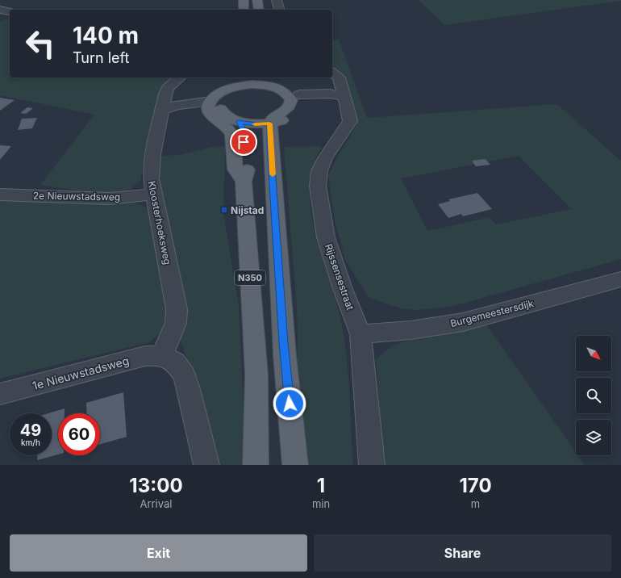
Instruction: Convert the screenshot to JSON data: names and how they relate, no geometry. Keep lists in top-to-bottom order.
{
  "streets": {
    "main road": ["N350"],
    "street": [
      "2e Nieuwstadsweg",
      "Kloosterhoeksweg",
      "Rijssensestraat",
      "Burgemeestersdijk",
      "1e Nieuwstadsweg"
    ]
  },
  "crossings": [
    ["2e Nieuwstadsweg", "Kloosterhoeksweg"],
    ["Kloosterhoeksweg", "1e Nieuwstadsweg"],
    ["Rijssensestraat", "Burgemeestersdijk"]
  ],
  "places": {
    "transit": ["Nijstad"]
  },
  "north": "bottom right",
  "page": {
    "turn": ["140 m", "Turn left"],
    "speed": "49 km/h",
    "limit": "60",
    "eta": [
      "13:00",
      "Arrival",
      "1",
      "min",
      "170",
      "m"
    ],
    "buttons": ["Exit", "Share"]
  }
}
